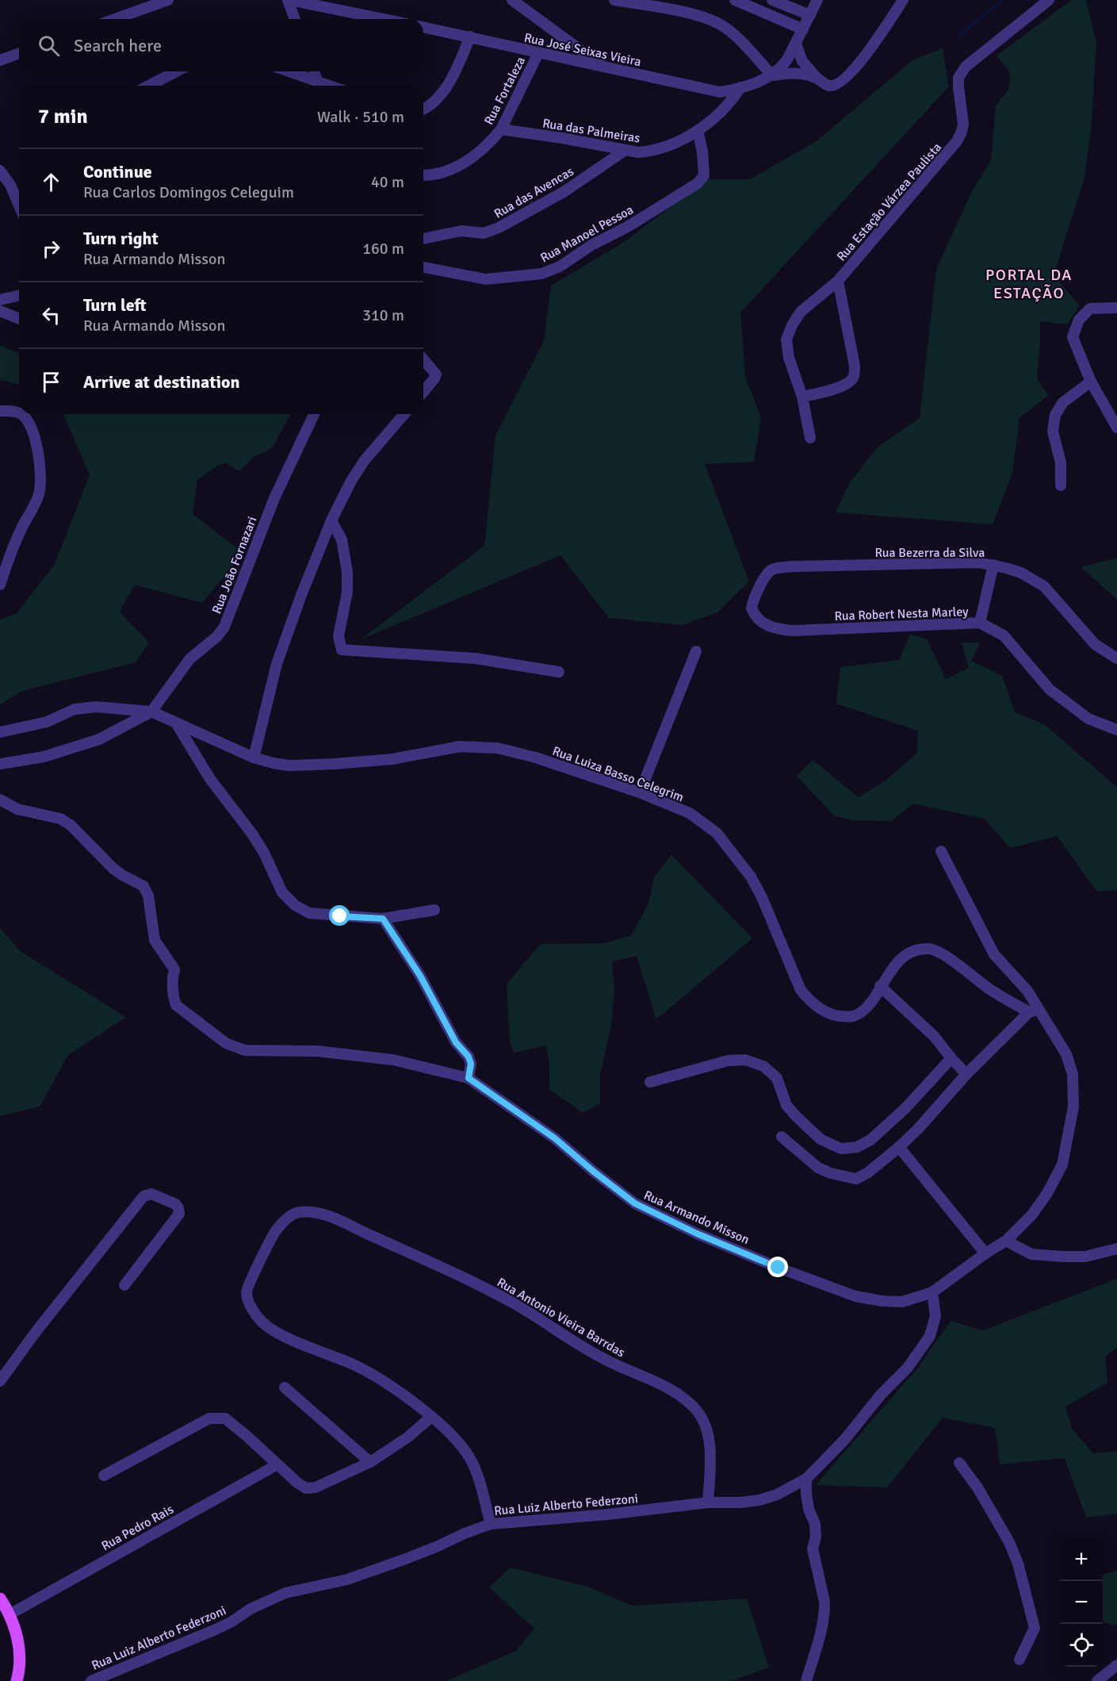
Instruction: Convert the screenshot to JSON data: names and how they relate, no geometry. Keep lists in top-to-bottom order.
{
  "streets": {
    "street": [
      "Rua José Seixas Vieira",
      "Rua Fortaleza",
      "Rua das Palmeiras",
      "Rua das Avencas",
      "Rua Estação Várzea Paulista",
      "Rua Manoel Pessoa",
      "Rua Bezerra da Silva",
      "Rua João Fornazari",
      "Rua Robert Nesta Marley",
      "Rua Luiza Basso Celegrim",
      "Rua Armando Misson",
      "Rua Antonio Vieira Barrdas",
      "Rua Luiz Alberto Federzoni",
      "Rua Pedro Rais"
    ]
  },
  "crossings": [
    ["Rua José Seixas Vieira", "Rua Fortaleza"],
    ["Rua José Seixas Vieira", "Rua das Palmeiras"],
    ["Rua Fortaleza", "Rua das Palmeiras"],
    ["Rua das Palmeiras", "Rua das Avencas"],
    ["Rua das Palmeiras", "Rua Manoel Pessoa"],
    ["Rua Bezerra da Silva", "Rua Robert Nesta Marley"],
    ["Rua João Fornazari", "Rua Luiza Basso Celegrim"],
    ["Rua Luiza Basso Celegrim", "Rua Armando Misson"],
    ["Rua Armando Misson", "Rua Luiz Alberto Federzoni"],
    ["Rua Antonio Vieira Barrdas", "Rua Luiz Alberto Federzoni"]
  ],
  "districts": ["PORTAL DA ESTAÇÃO"],
  "page": {
    "search": "Search here",
    "heading": ["7 min", "Walk · 510 m"],
    "list": [
      ["Continue", "Rua Carlos Domingos Celeguim", "40 m"],
      ["Turn right", "Rua Armando Misson", "160 m"],
      ["Turn left", "Rua Armando Misson", "310 m"],
      "Arrive at destination"
    ],
    "map_buttons": ["+", "−"]
  }
}
